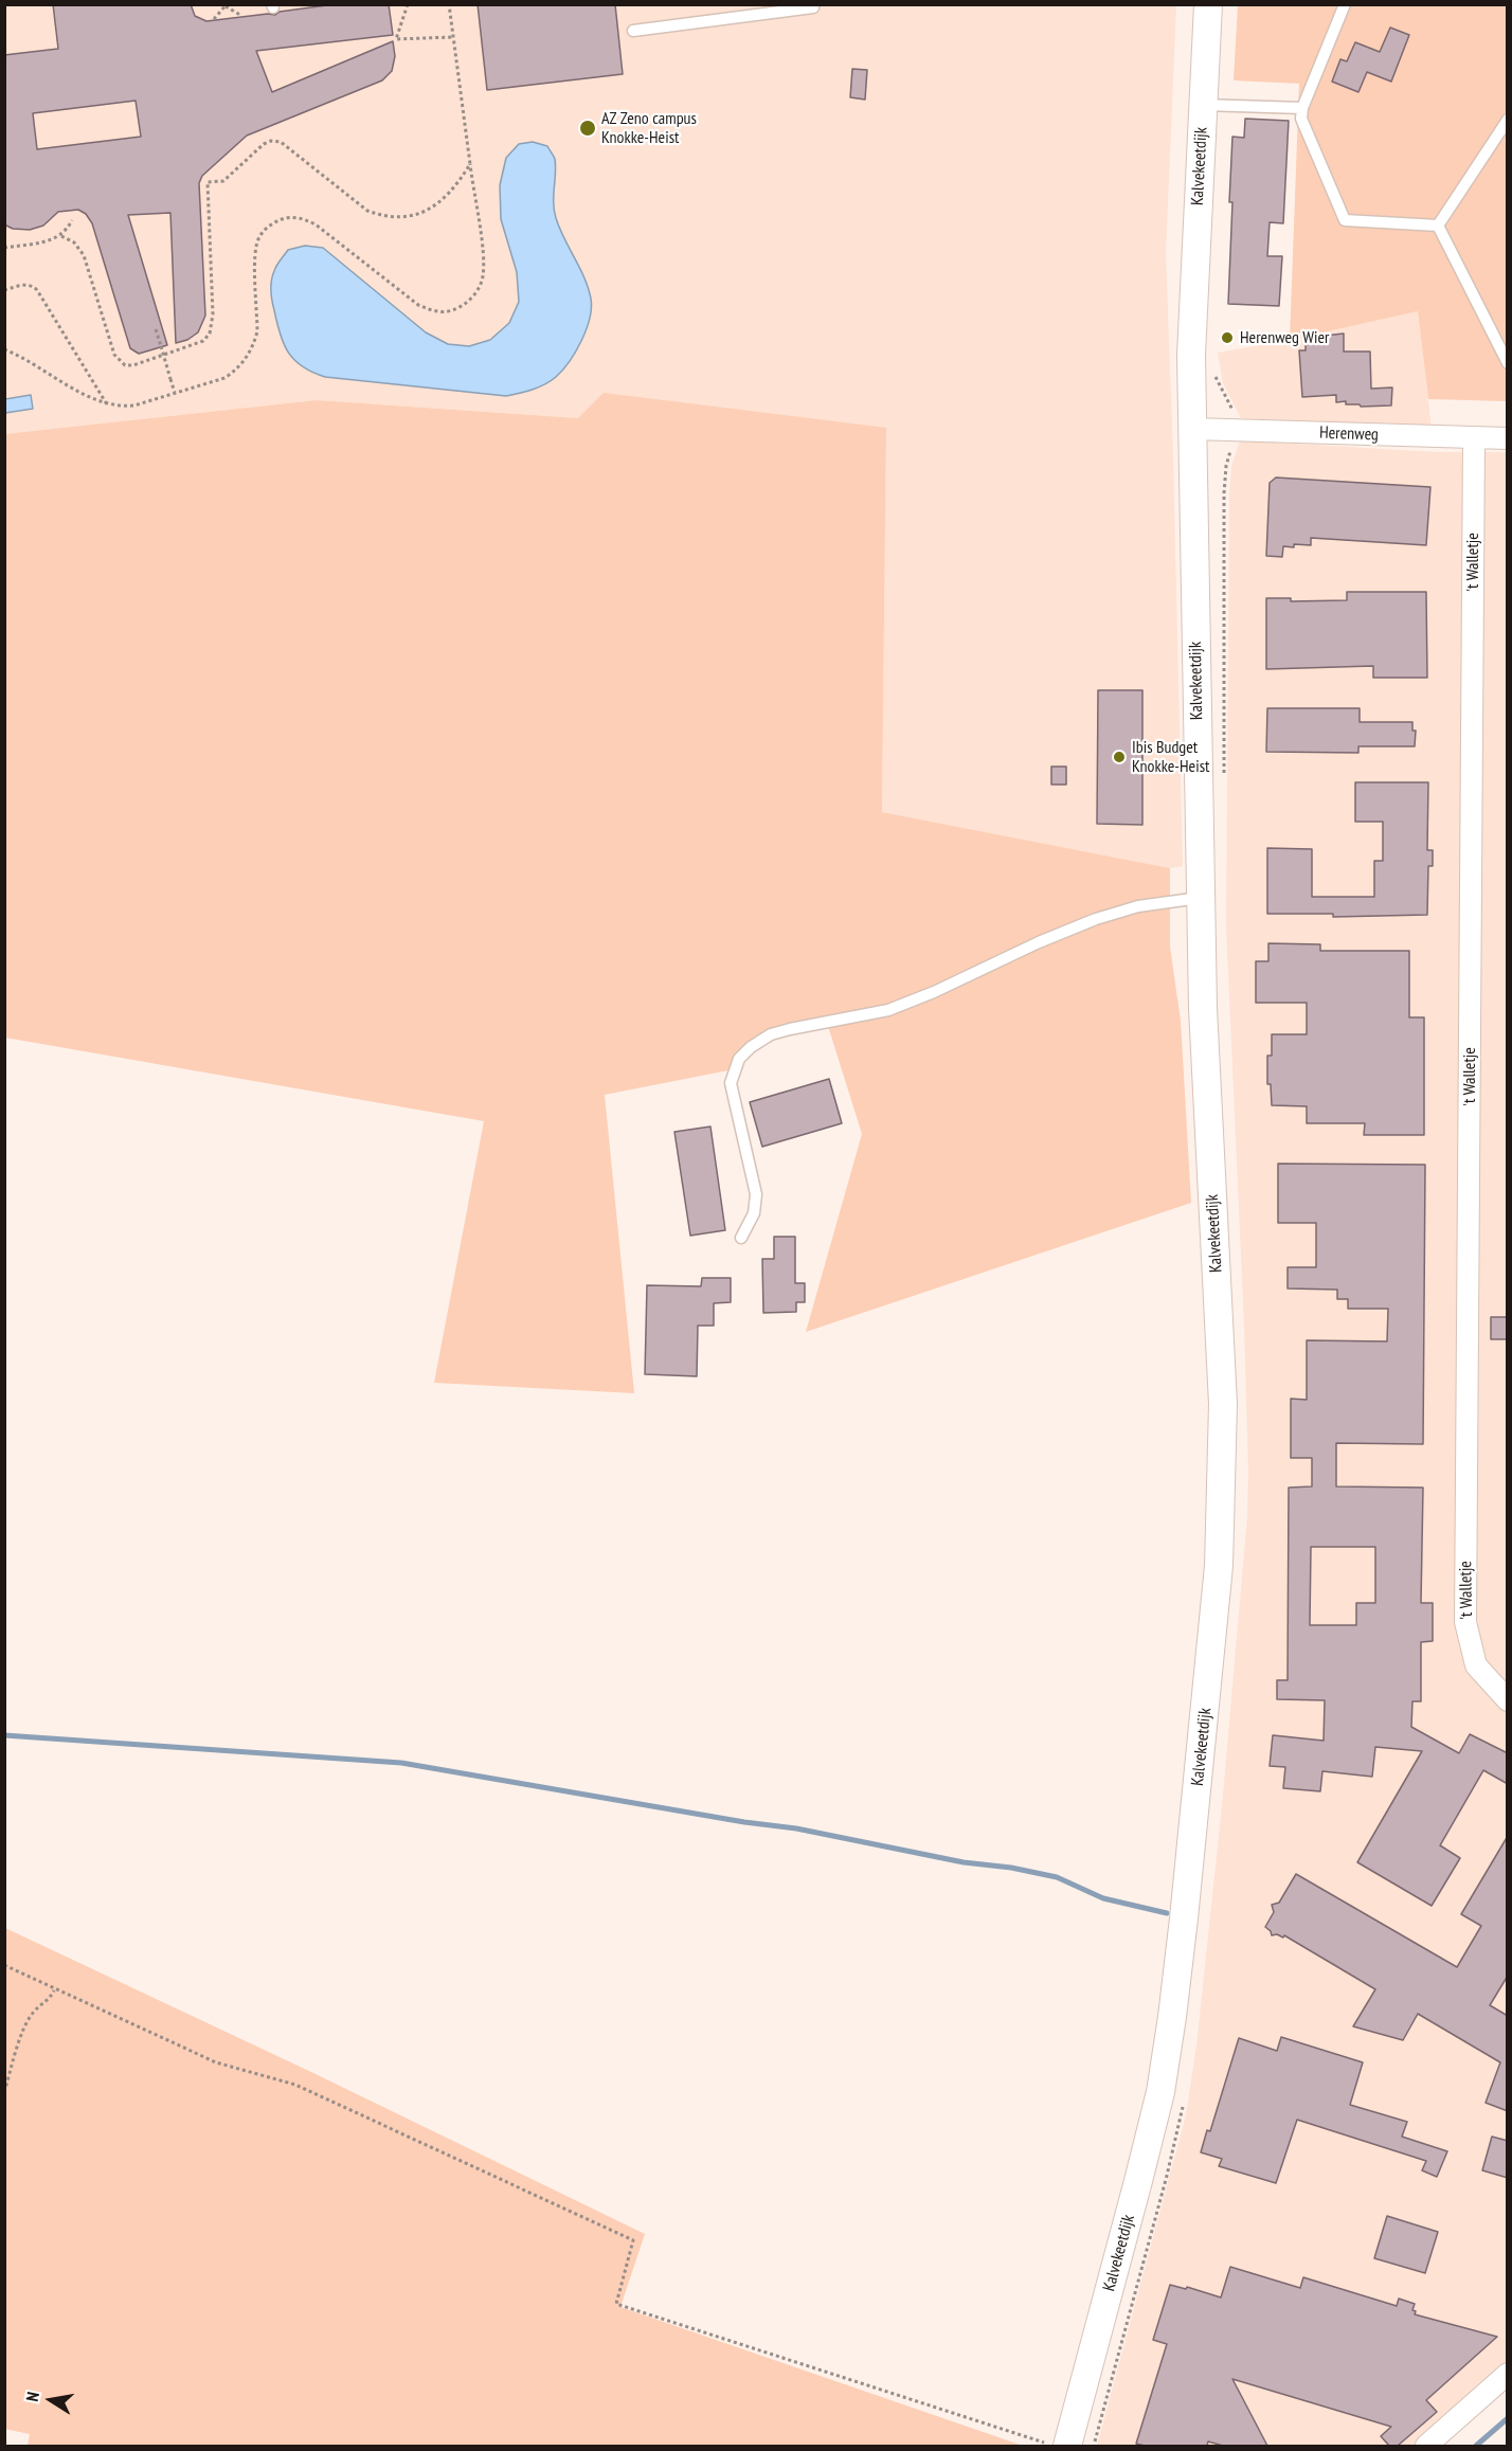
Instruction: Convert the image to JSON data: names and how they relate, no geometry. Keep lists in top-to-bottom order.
{
  "streets": {
    "street": ["Kalvekeetdijk", "Herenweg", "'t Walletje"]
  },
  "crossings": [
    ["Kalvekeetdijk", "Herenweg"],
    ["Herenweg", "'t Walletje"]
  ],
  "places": ["AZ Zeno campus Knokke-Heist", "Herenweg Wier", "Ibis Budget Knokke-Heist"],
  "north": "left"
}
